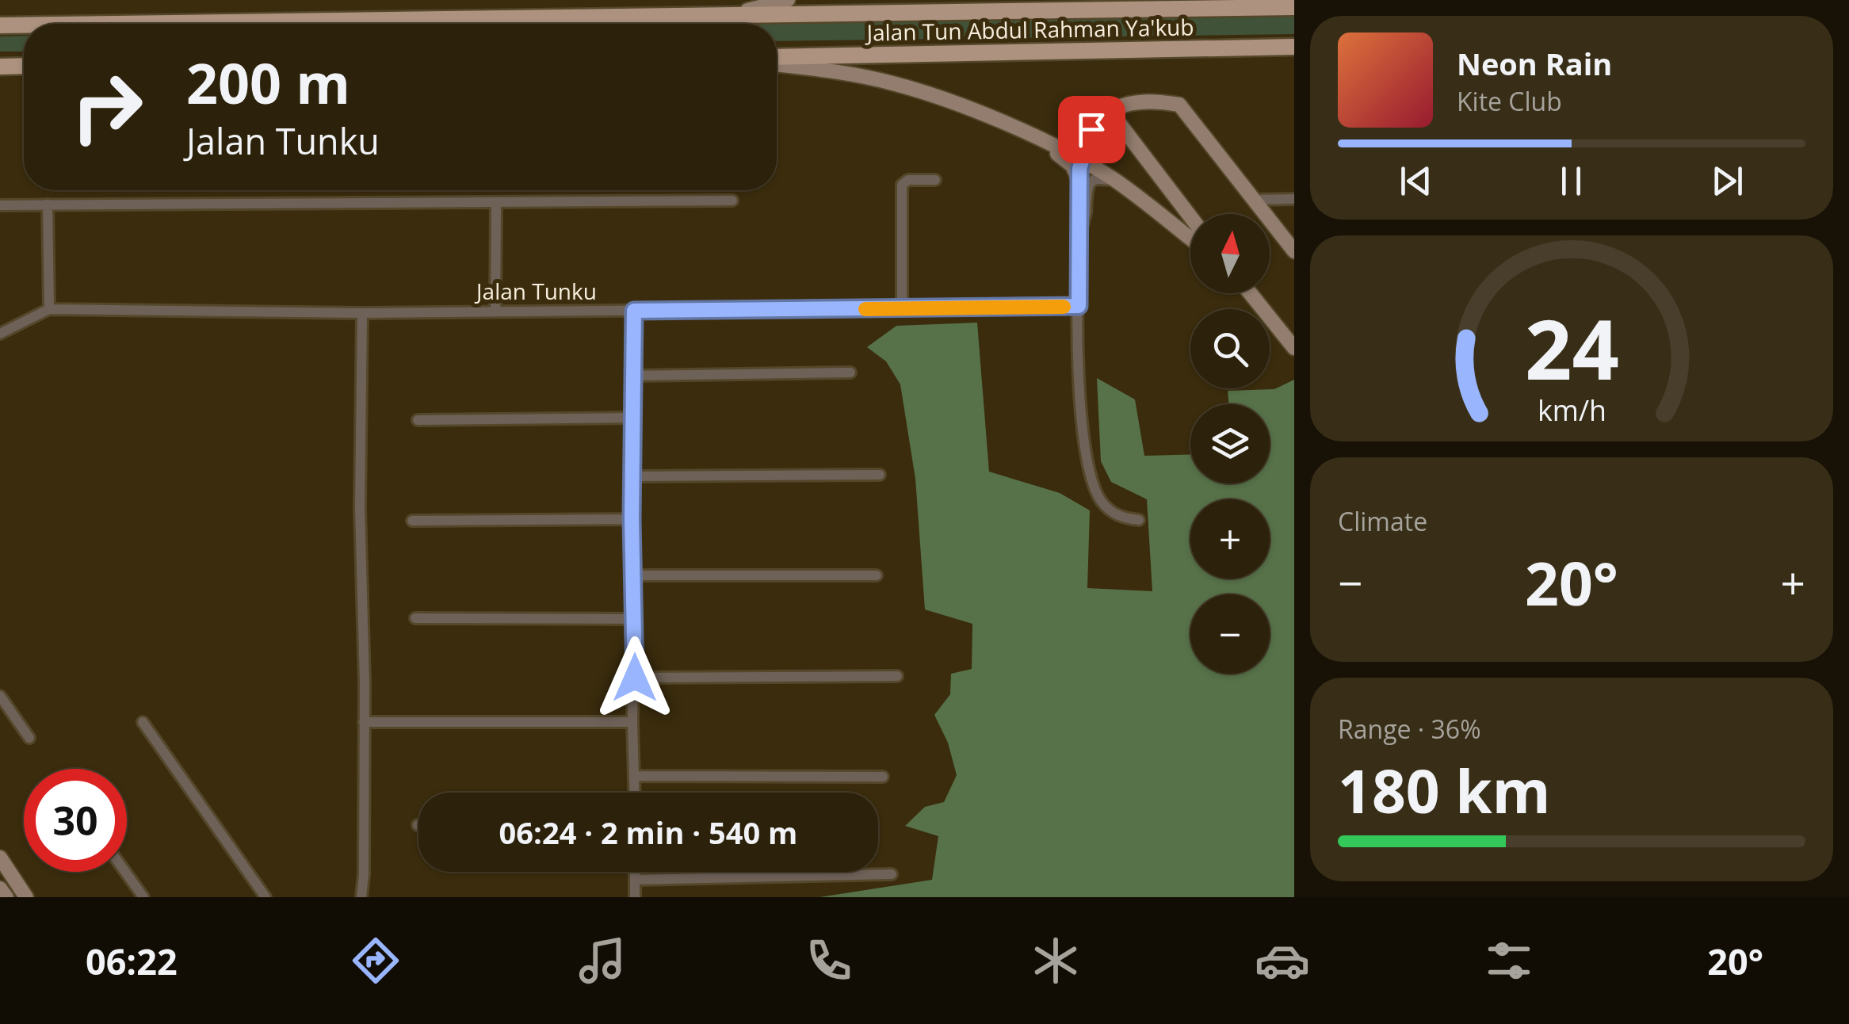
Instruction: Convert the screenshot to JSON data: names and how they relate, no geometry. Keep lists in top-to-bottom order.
{
  "streets": {
    "main road": ["Jalan Tun Abdul Rahman Ya'kub"],
    "street": ["Jalan Tunku"]
  },
  "north": "top",
  "page": {
    "turn": ["200 m", "Jalan Tunku"],
    "song": ["Neon Rain", "Kite Club"],
    "map_buttons": ["+", "−"],
    "tile": [
      "Climate",
      ["Range · 36%", "180 km"]
    ],
    "heat": ["−", "20°", "+"],
    "limit": "30",
    "trip": "06:24 · 2 min · 540 m",
    "tabs": ["06:22", "20°"],
    "gauge": ["24", "km/h"]
  }
}
